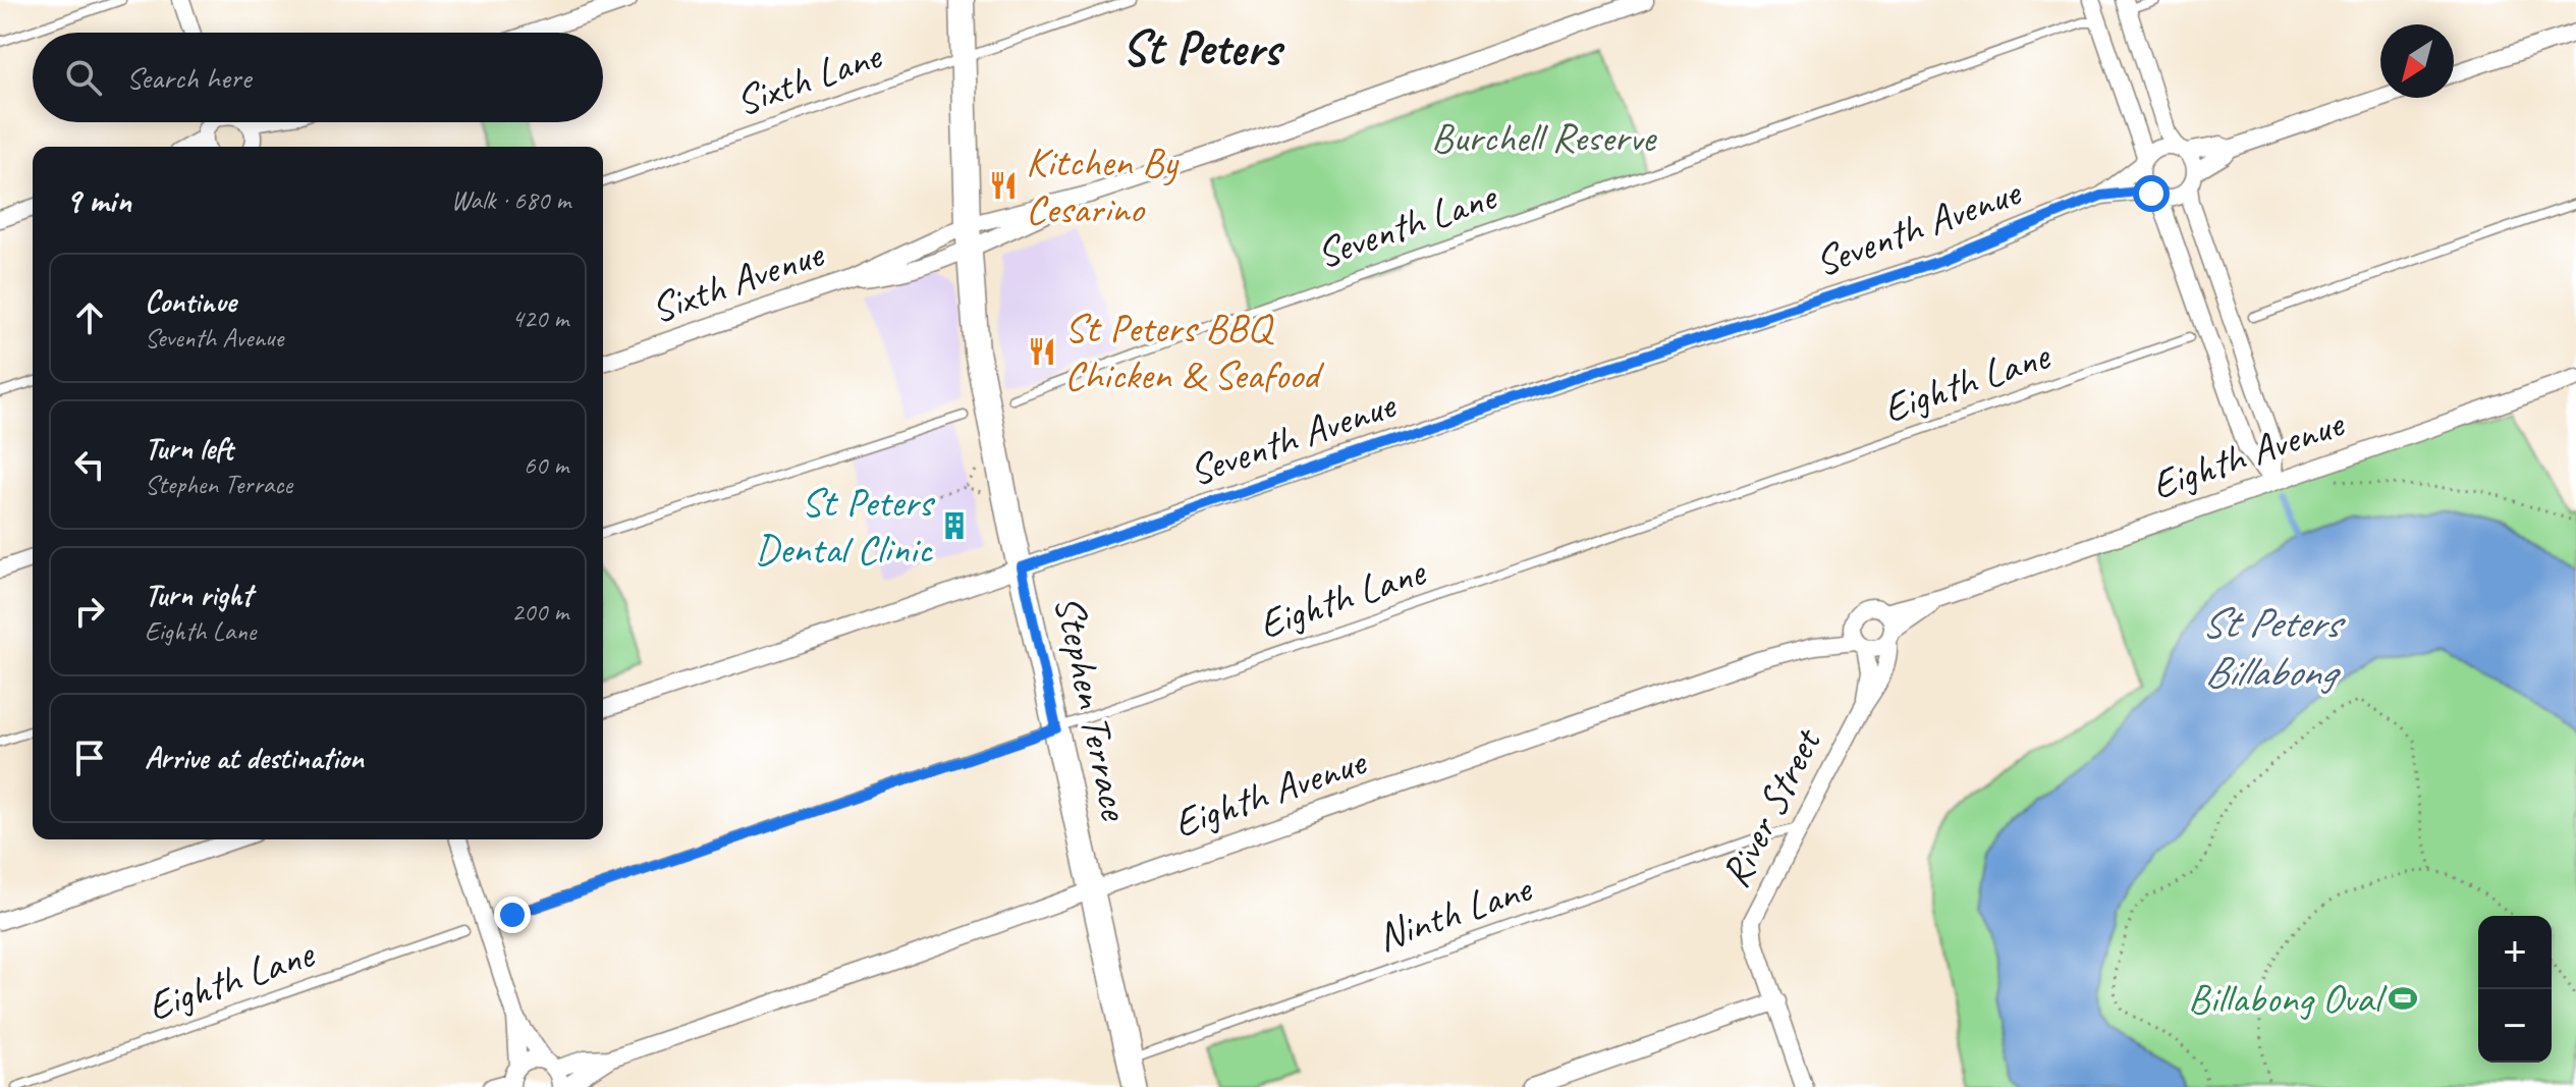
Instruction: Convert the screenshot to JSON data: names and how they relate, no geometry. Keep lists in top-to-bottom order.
{
  "streets": {
    "main road": ["Stephen Terrace"],
    "street": [
      "Seventh Avenue",
      "Sixth Avenue",
      "Eighth Avenue",
      "River Street"
    ],
    "lane": [
      "Sixth Lane",
      "Seventh Lane",
      "Eighth Lane",
      "Ninth Lane"
    ]
  },
  "crossings": [
    ["Sixth Lane", "Stephen Terrace"],
    ["Seventh Avenue", "Stephen Terrace"],
    ["Sixth Avenue", "Stephen Terrace"],
    ["Eighth Lane", "Stephen Terrace"],
    ["Eighth Avenue", "Stephen Terrace"],
    ["Eighth Avenue", "River Street"],
    ["Stephen Terrace", "Ninth Lane"],
    ["River Street", "Ninth Lane"]
  ],
  "districts": ["St Peters"],
  "water": ["St Peters Billabong"],
  "parks": ["Burchell Reserve"],
  "places": {
    "restaurant": ["Kitchen By Cesarino", "St Peters BBQ Chicken & Seafood"],
    "building": ["St Peters Dental Clinic"],
    "sports": ["Billabong Oval"]
  },
  "north": "bottom left",
  "page": {
    "search": "Search here",
    "heading": ["9 min", "Walk · 680 m"],
    "list": [
      ["Continue", "Seventh Avenue", "420 m"],
      ["Turn left", "Stephen Terrace", "60 m"],
      ["Turn right", "Eighth Lane", "200 m"],
      "Arrive at destination"
    ],
    "map_buttons": ["+", "−"]
  }
}
